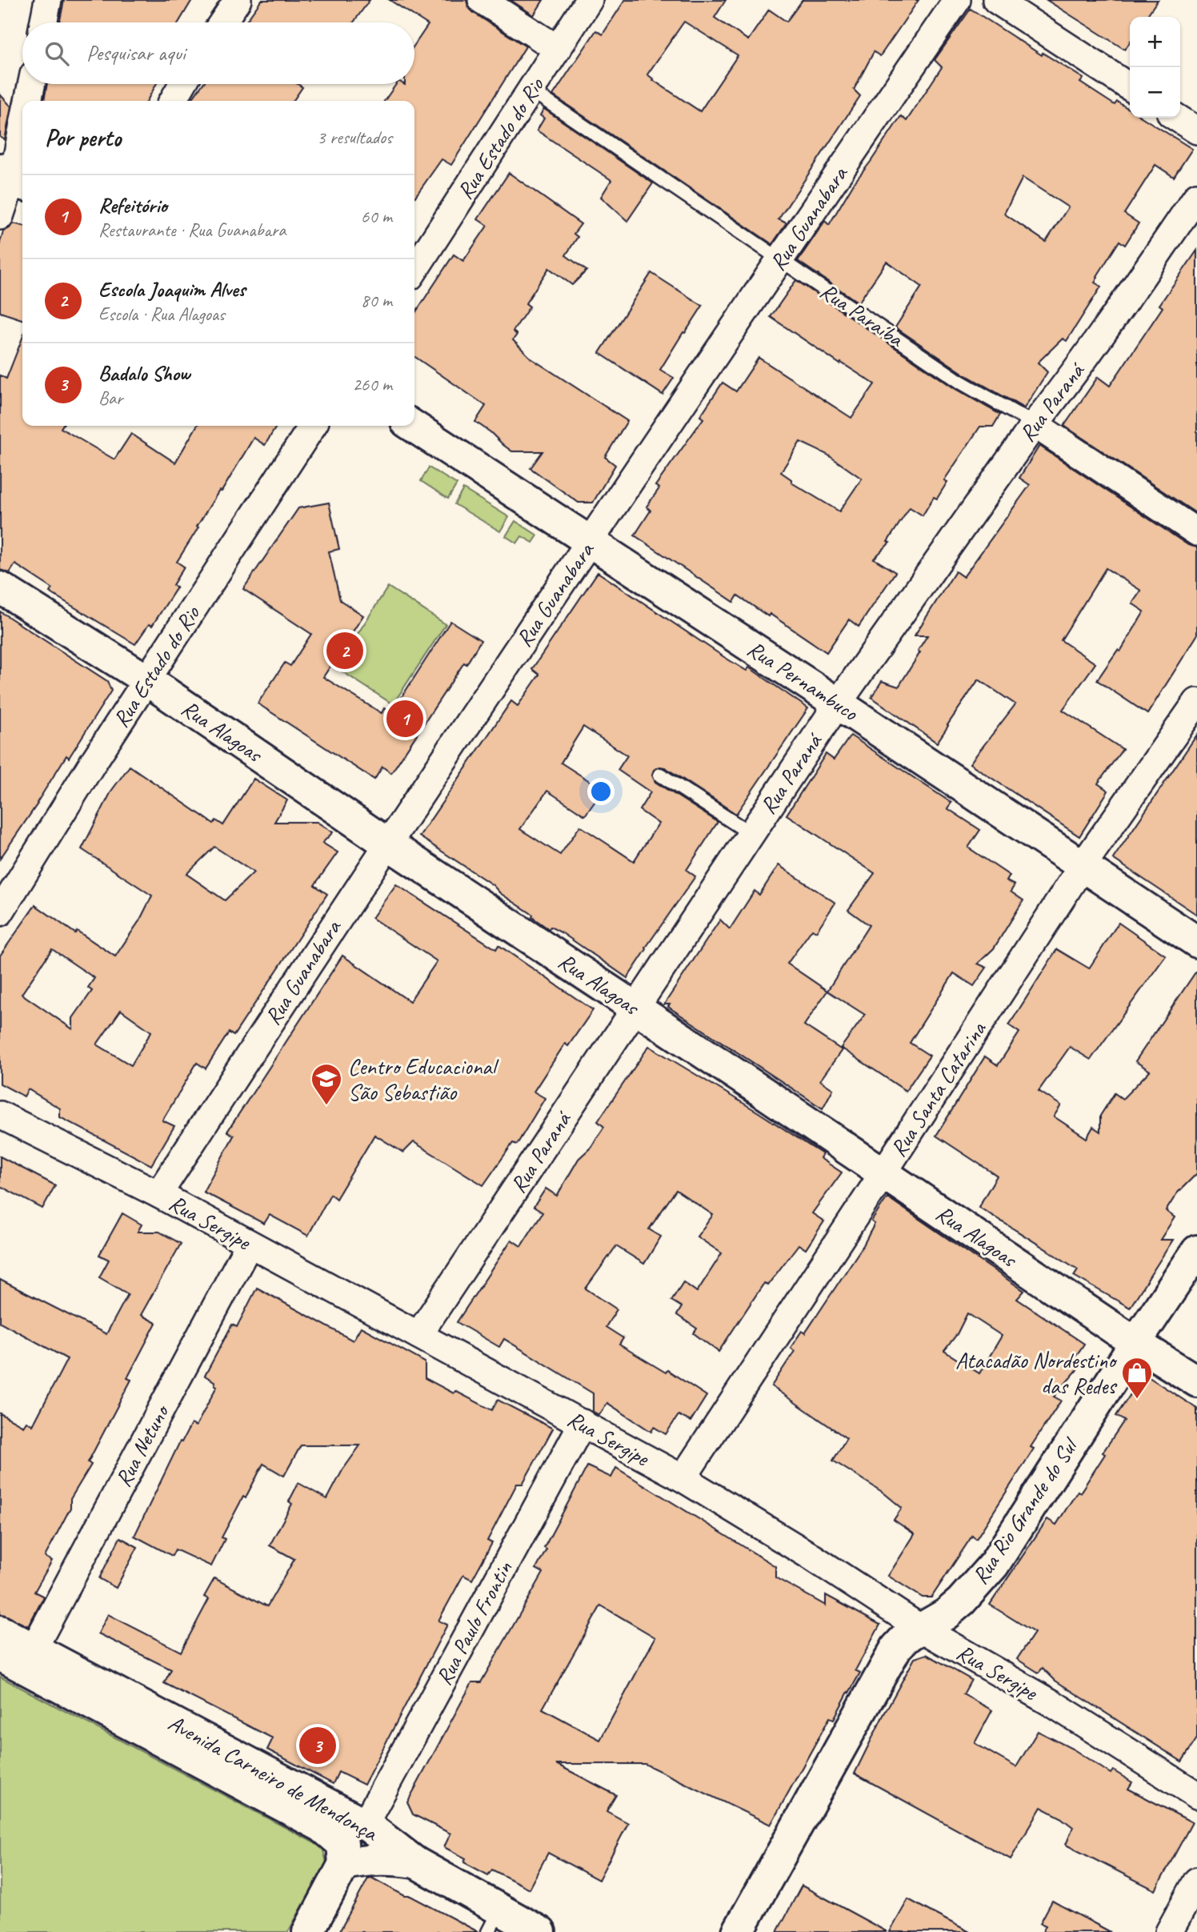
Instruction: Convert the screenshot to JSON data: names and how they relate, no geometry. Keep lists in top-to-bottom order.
{
  "streets": {
    "street": [
      "Rua Estado do Rio",
      "Rua Guanabara",
      "Rua Paraíba",
      "Rua Paraná",
      "Rua Pernambuco",
      "Rua Alagoas",
      "Rua Santa Catarina",
      "Rua Sergipe",
      "Rua Netuno",
      "Rua Rio Grande do Sul",
      "Rua Paulo Frontin",
      "Avenida Carneiro de Mendonça"
    ]
  },
  "crossings": [
    ["Rua Estado do Rio", "Rua Paraíba"],
    ["Rua Estado do Rio", "Rua Alagoas"],
    ["Rua Guanabara", "Rua Paraíba"],
    ["Rua Guanabara", "Rua Pernambuco"],
    ["Rua Guanabara", "Rua Alagoas"],
    ["Rua Guanabara", "Rua Sergipe"],
    ["Rua Paraíba", "Rua Paraná"],
    ["Rua Paraná", "Rua Pernambuco"],
    ["Rua Paraná", "Rua Alagoas"],
    ["Rua Paraná", "Rua Sergipe"],
    ["Rua Pernambuco", "Rua Santa Catarina"],
    ["Rua Alagoas", "Rua Santa Catarina"],
    ["Rua Alagoas", "Rua Rio Grande do Sul"],
    ["Rua Santa Catarina", "Rua Sergipe"],
    ["Rua Sergipe", "Rua Netuno"],
    ["Rua Sergipe", "Rua Rio Grande do Sul"],
    ["Rua Sergipe", "Rua Paulo Frontin"],
    ["Rua Netuno", "Avenida Carneiro de Mendonça"],
    ["Rua Paulo Frontin", "Avenida Carneiro de Mendonça"]
  ],
  "places": {
    "school or university": ["Centro Educacional São Sebastião"],
    "shop": ["Atacadão Nordestino das Redes"]
  },
  "page": {
    "map_buttons": ["+", "−"],
    "search": "Pesquisar aqui",
    "heading": ["Por perto", "3 resultados"],
    "list": [
      {
        "mark": "1",
        "name": "Refeitório",
        "note": "Restaurante · Rua Guanabara",
        "value": "60 m"
      },
      {
        "mark": "2",
        "name": "Escola Joaquim Alves",
        "note": "Escola · Rua Alagoas",
        "value": "80 m"
      },
      {
        "mark": "3",
        "name": "Badalo Show",
        "note": "Bar",
        "value": "260 m"
      }
    ],
    "pins": ["2", "1", "3"]
  }
}
